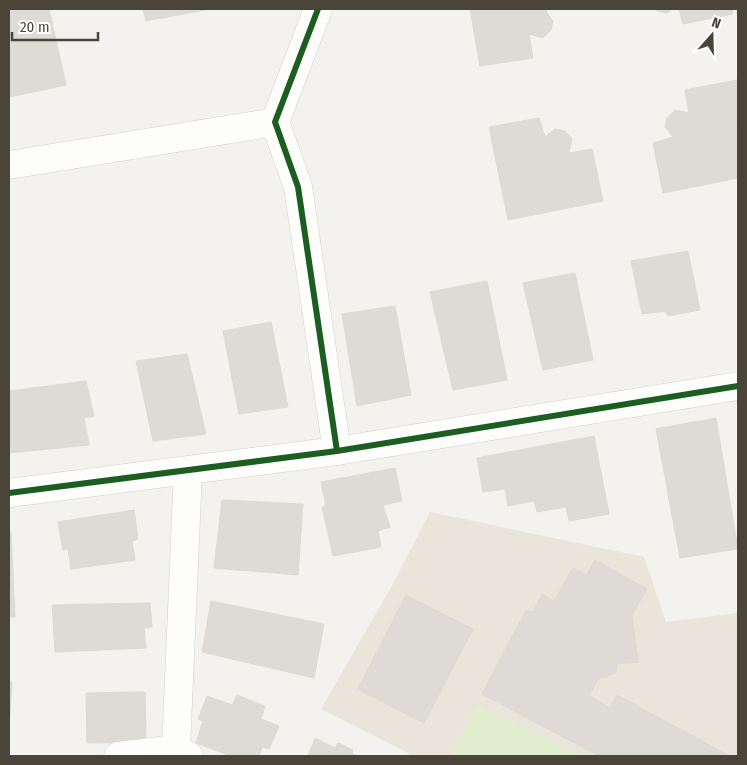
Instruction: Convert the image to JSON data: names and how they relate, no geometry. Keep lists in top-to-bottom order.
{
  "scale_bar": "20 m",
  "north": "top"
}
